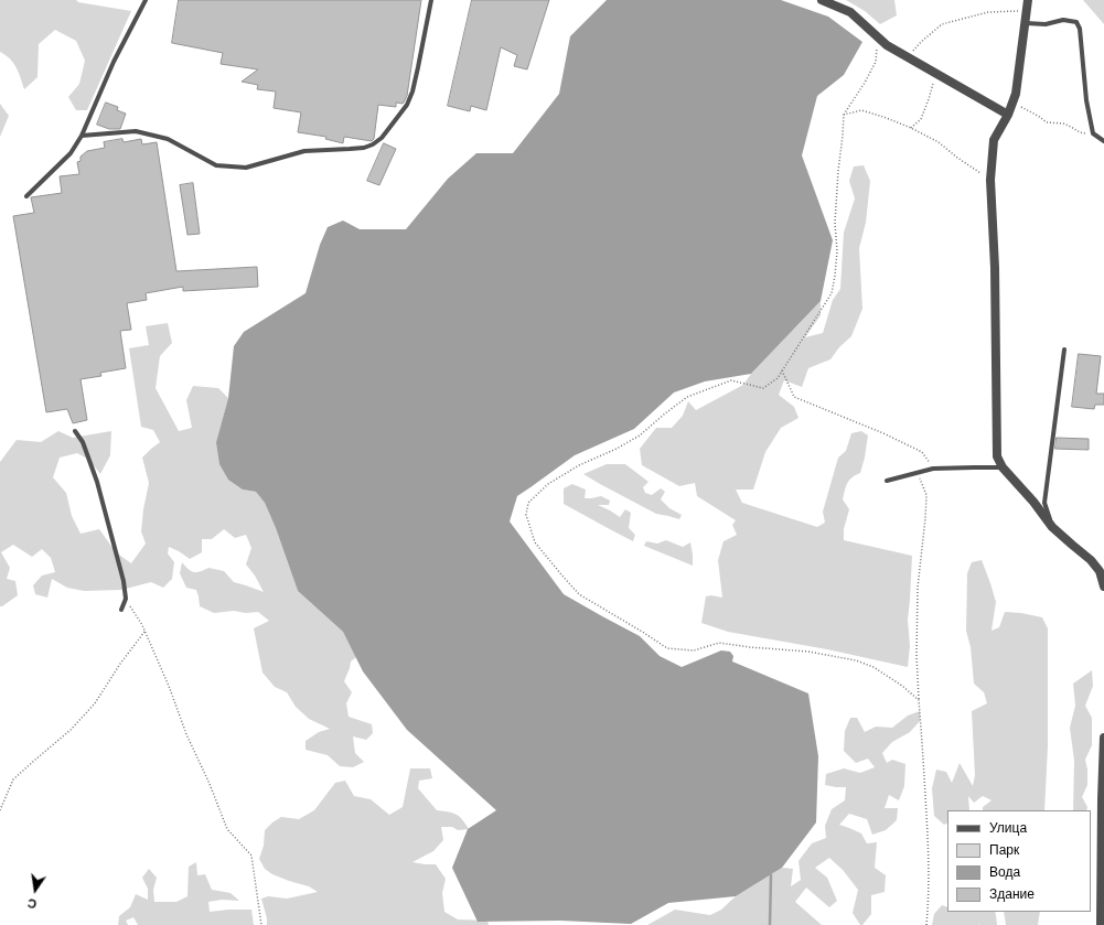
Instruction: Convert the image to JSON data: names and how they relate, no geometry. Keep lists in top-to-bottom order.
{
  "legend": [
    "Улица",
    "Парк",
    "Вода",
    "Здание"
  ],
  "north": "bottom"
}
